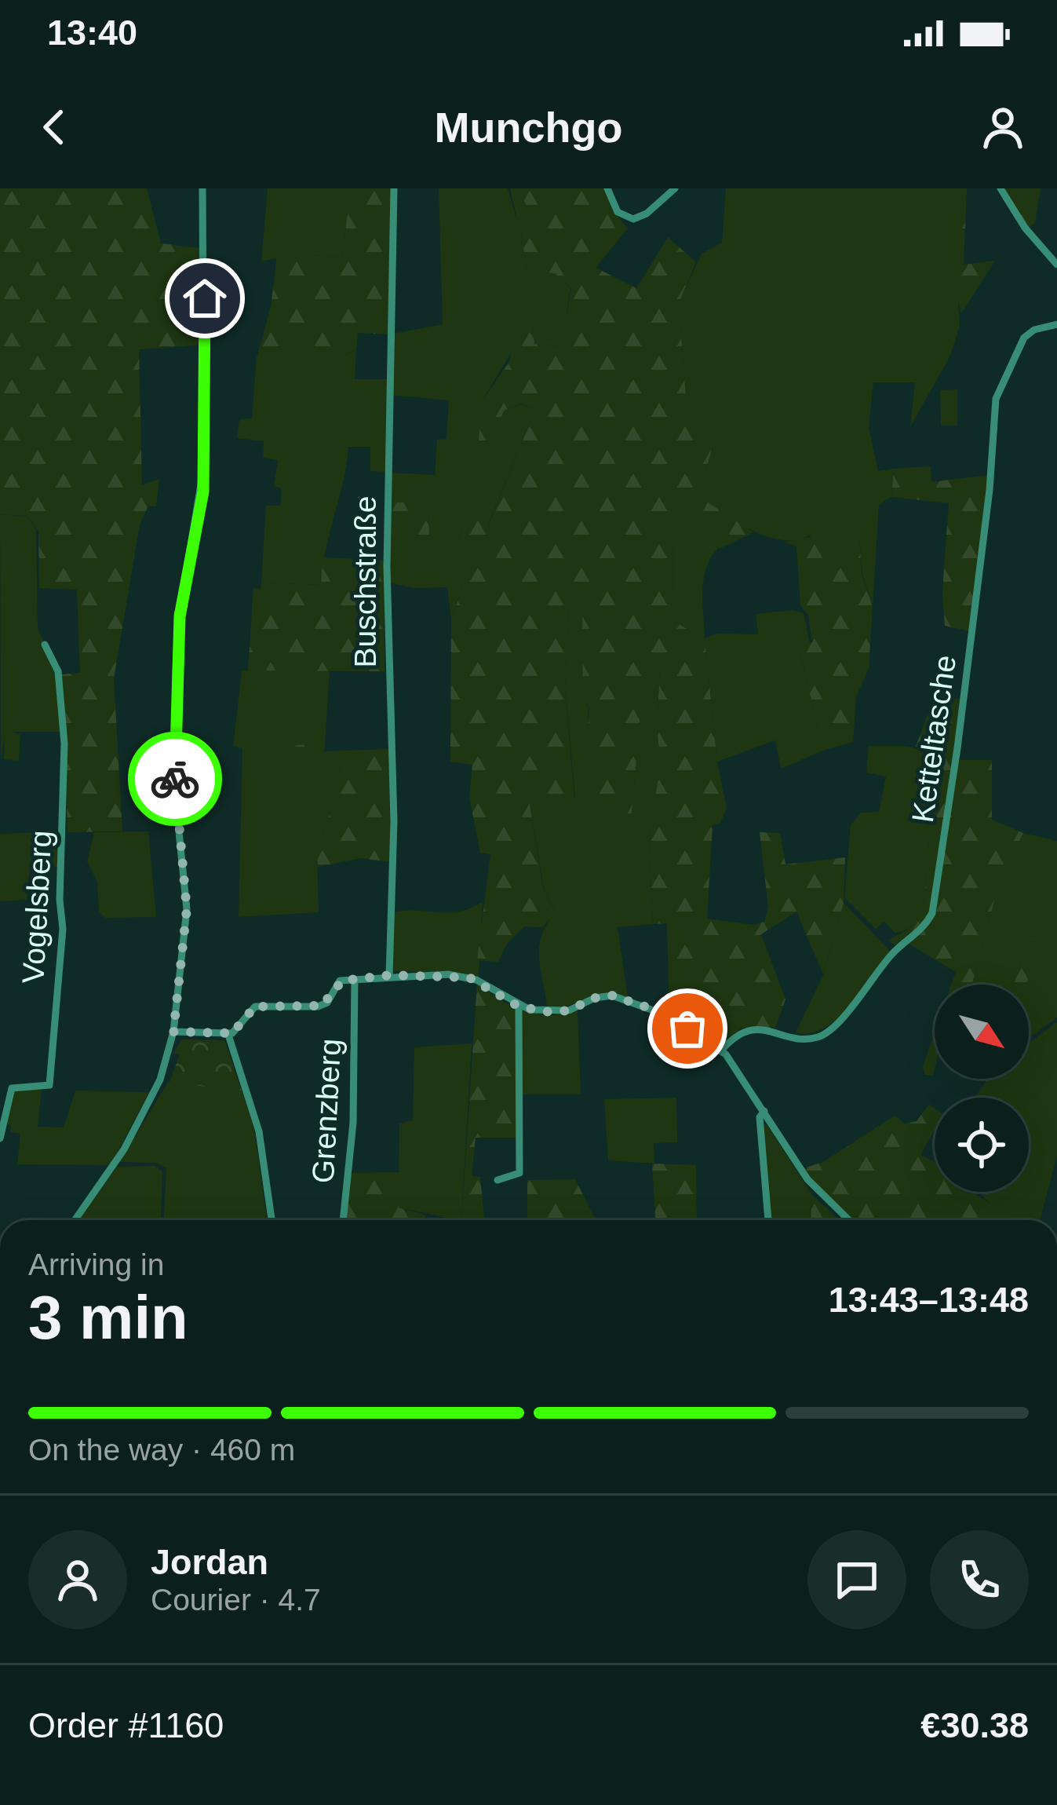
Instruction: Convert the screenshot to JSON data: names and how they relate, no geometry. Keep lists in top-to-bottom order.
{
  "streets": {
    "street": [
      "Buschstraße",
      "Ketteltasche",
      "Vogelsberg",
      "Grenzberg"
    ]
  },
  "north": "bottom right",
  "page": {
    "status": "13:40",
    "header": "Munchgo",
    "heading": ["3 min", "Arriving in", "13:43–13:48"],
    "panel": [
      "Jordan",
      "Courier · 4.7",
      "Order #1160",
      "€30.38"
    ],
    "bar": "On the way · 460 m"
  }
}
